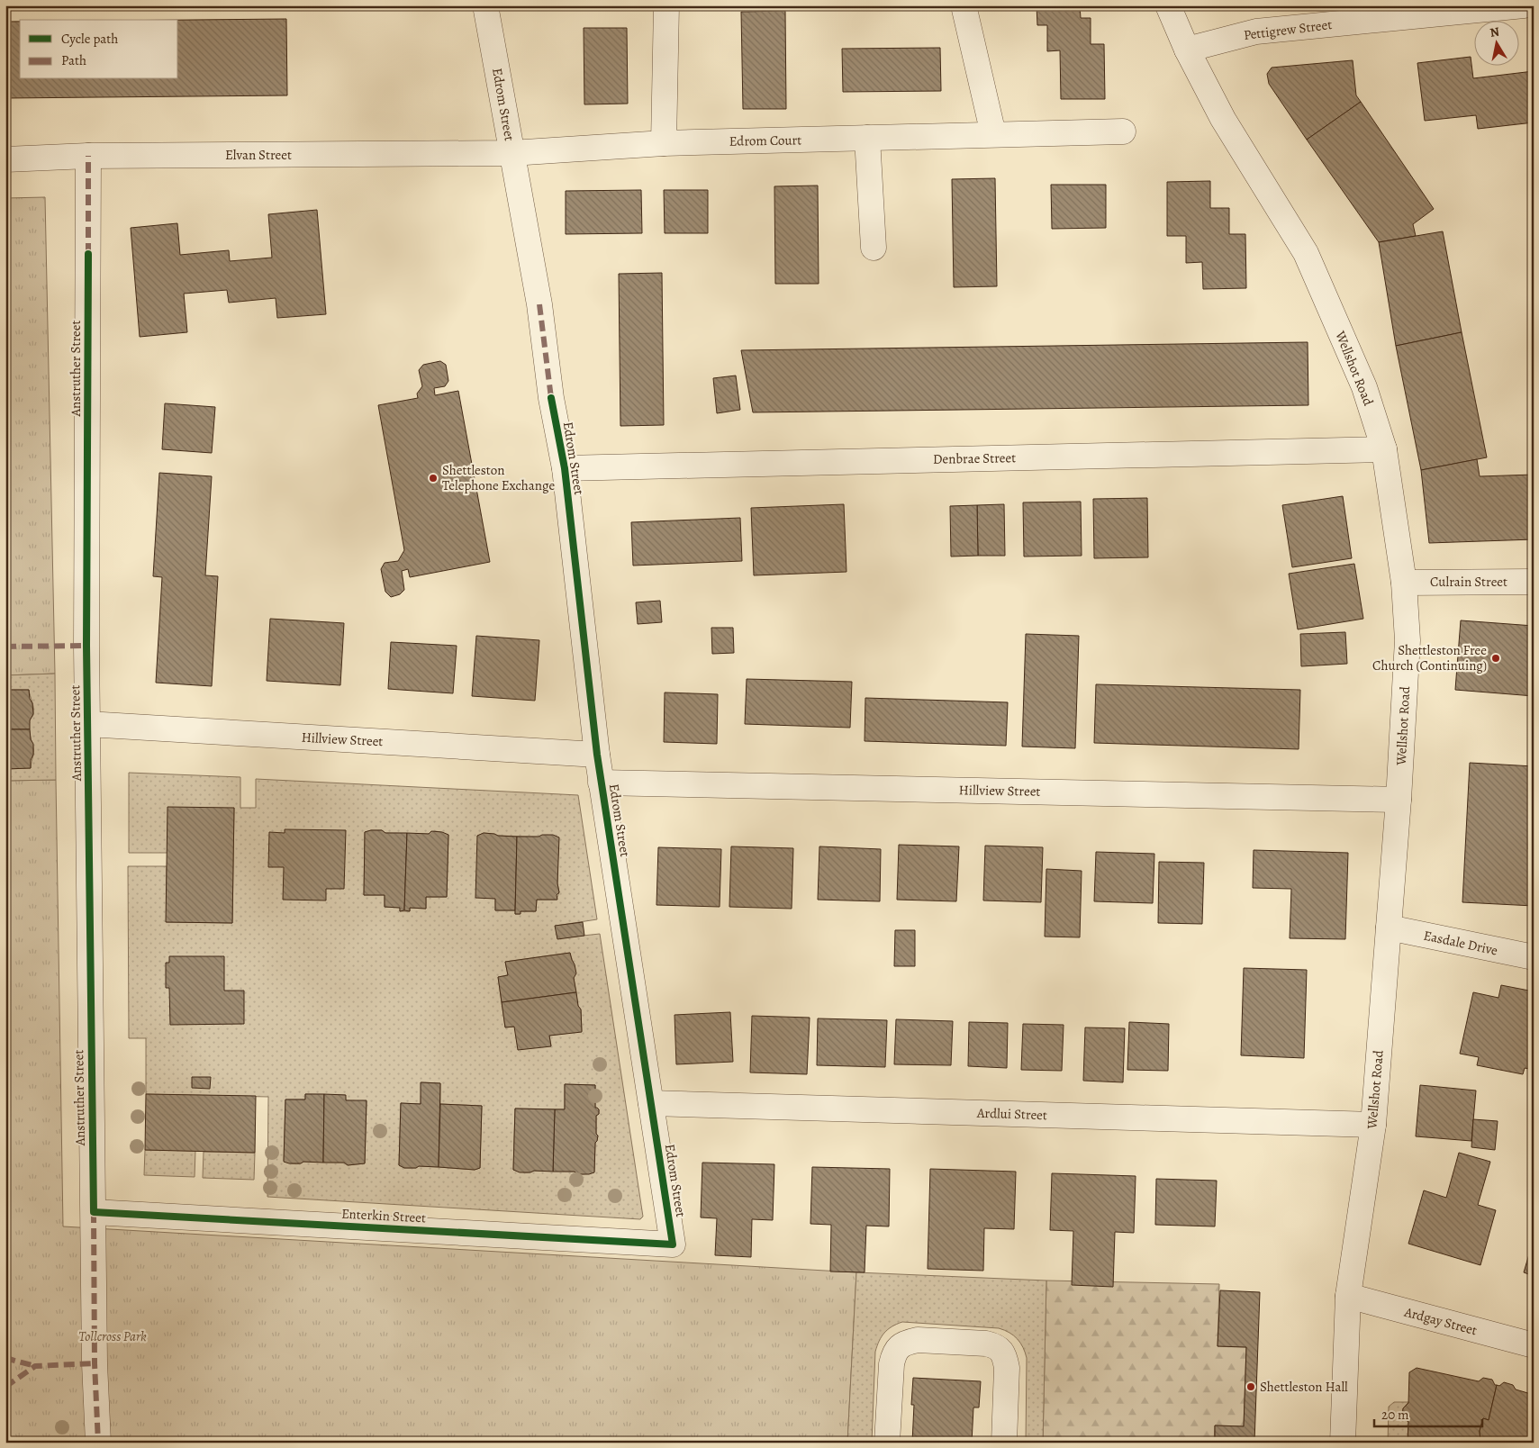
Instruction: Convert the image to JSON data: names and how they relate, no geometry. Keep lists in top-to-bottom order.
{
  "streets": {
    "street": [
      "Pettigrew Street",
      "Edrom Street",
      "Edrom Court",
      "Elvan Street",
      "Anstruther Street",
      "Wellshot Road",
      "Denbrae Street",
      "Culrain Street",
      "Hillview Street",
      "Easdale Drive",
      "Ardlui Street",
      "Enterkin Street",
      "Ardgay Street"
    ]
  },
  "crossings": [
    ["Pettigrew Street", "Wellshot Road"],
    ["Edrom Street", "Edrom Court"],
    ["Edrom Street", "Elvan Street"],
    ["Edrom Street", "Denbrae Street"],
    ["Edrom Street", "Hillview Street"],
    ["Edrom Street", "Ardlui Street"],
    ["Edrom Street", "Enterkin Street"],
    ["Edrom Court", "Elvan Street"],
    ["Elvan Street", "Anstruther Street"],
    ["Anstruther Street", "Hillview Street"],
    ["Anstruther Street", "Enterkin Street"],
    ["Wellshot Road", "Denbrae Street"],
    ["Wellshot Road", "Culrain Street"],
    ["Wellshot Road", "Hillview Street"],
    ["Wellshot Road", "Easdale Drive"],
    ["Wellshot Road", "Ardlui Street"],
    ["Wellshot Road", "Ardgay Street"]
  ],
  "parks": ["Tollcross Park"],
  "places": ["Shettleston Telephone Exchange", "Shettleston Free Church (Continuing)", "Shettleston Hall"],
  "legend": ["Cycle path", "Path"],
  "scale_bar": "20 m",
  "north": "top"
}
